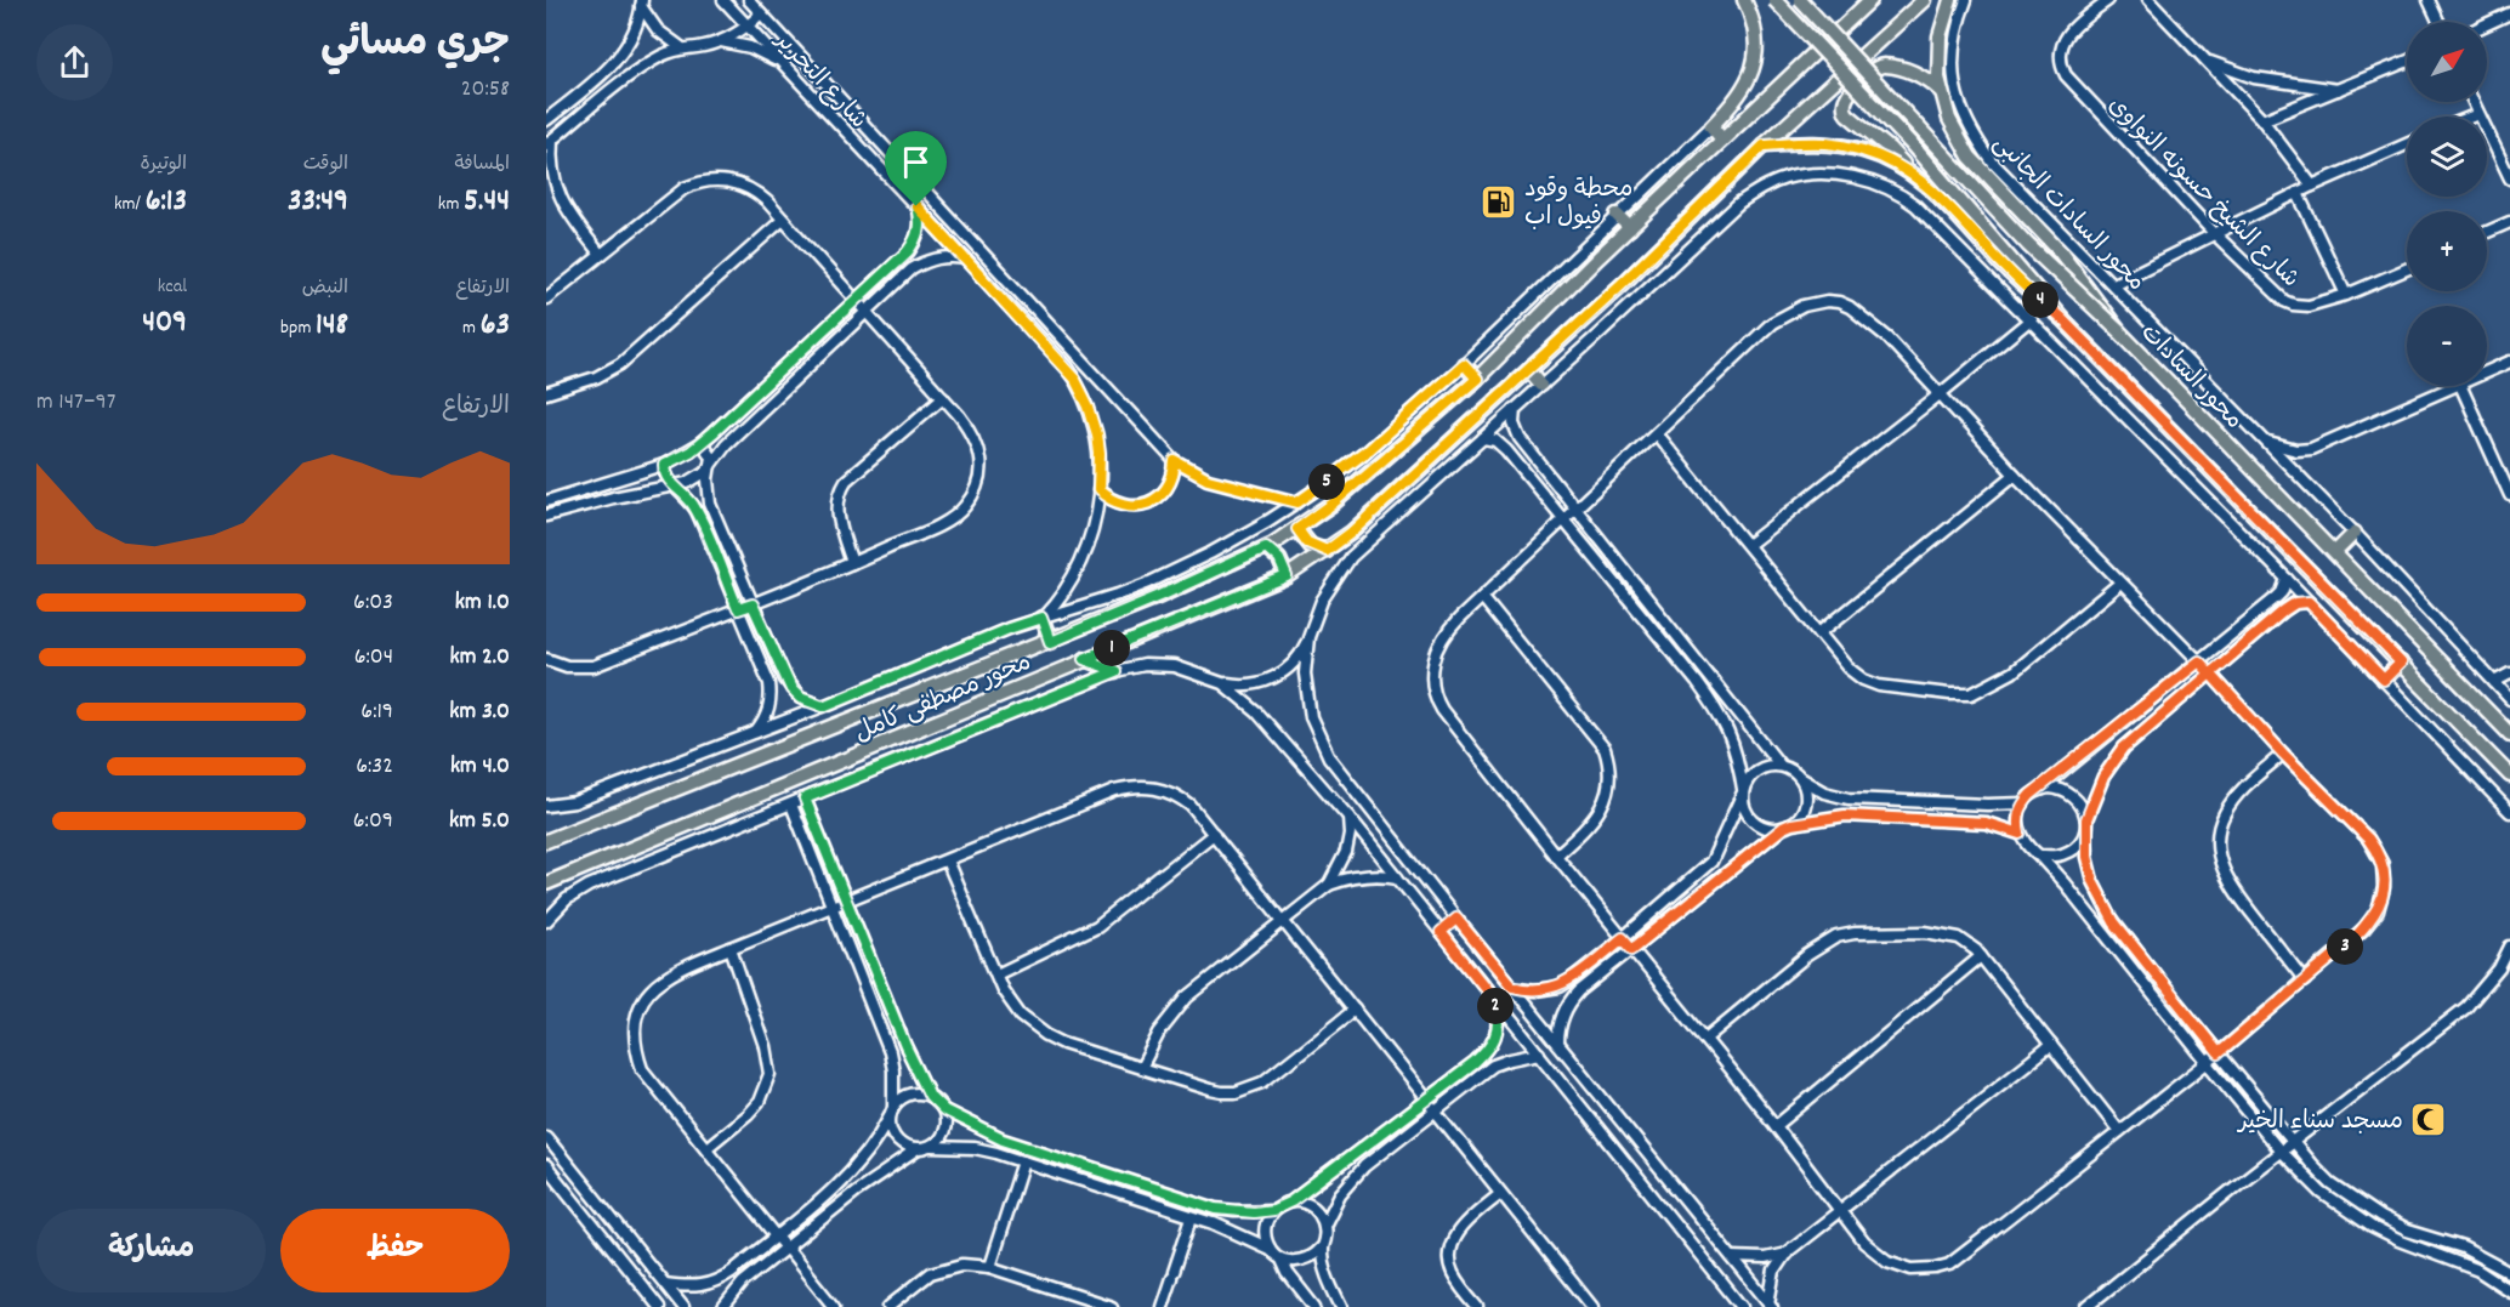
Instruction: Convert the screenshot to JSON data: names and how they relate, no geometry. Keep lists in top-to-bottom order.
{
  "streets": {
    "main road": ["محور السادات", "محور مصطفى كامل"],
    "street": ["شارع التحرير", "شارع الشيخ حسونه النواوى", "محور السادات الجانبى"]
  },
  "places": {
    "fuel station": ["محطة وقود فيول اب"],
    "mosque": ["مسجد سناء الخير"]
  },
  "north": "top right",
  "page": {
    "heading": ["جري مسائي", "20:58"],
    "map_buttons": ["+", "−"],
    "stats": [
      ["المسافة", "5.44 km"],
      ["الوقت", "33:49"],
      ["الوتيرة", "6:13 /km"],
      ["الارتفاع", "63 m"],
      ["النبض", "148 bpm"],
      ["kcal", "409"]
    ],
    "pins": [
      "4",
      "5",
      "1",
      "3",
      "2"
    ],
    "chart": ["الارتفاع", "97–147 m"],
    "list": [
      {
        "name": "1.0 km",
        "note": "6:03"
      },
      {
        "name": "2.0 km",
        "note": "6:04"
      },
      {
        "name": "3.0 km",
        "note": "6:19"
      },
      {
        "name": "4.0 km",
        "note": "6:32"
      },
      {
        "name": "5.0 km",
        "note": "6:09"
      }
    ],
    "buttons": ["حفظ", "مشاركة"]
  }
}
